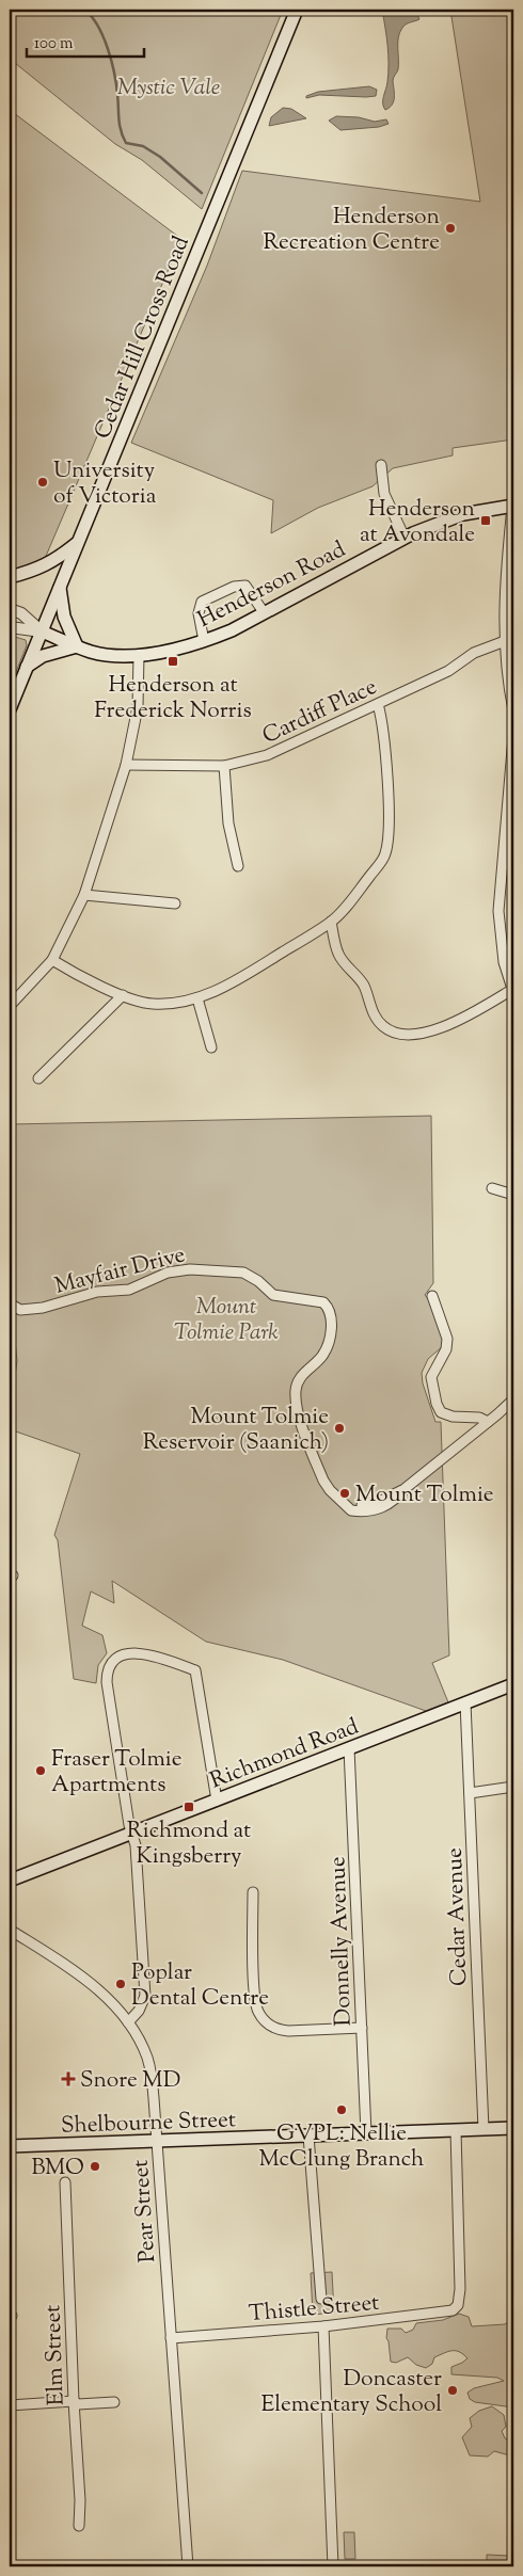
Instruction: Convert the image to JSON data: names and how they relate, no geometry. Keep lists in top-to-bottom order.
{
  "streets": {
    "main road": [
      "Cedar Hill Cross Road",
      "Henderson Road",
      "Richmond Road",
      "Shelbourne Street"
    ],
    "street": [
      "Cardiff Place",
      "Mayfair Drive",
      "Cedar Avenue",
      "Donnelly Avenue",
      "Pear Street",
      "Thistle Street",
      "Elm Street"
    ]
  },
  "crossings": [
    ["Cedar Hill Cross Road", "Henderson Road"],
    ["Richmond Road", "Cedar Avenue"],
    ["Richmond Road", "Donnelly Avenue"],
    ["Cedar Avenue", "Shelbourne Street"],
    ["Donnelly Avenue", "Shelbourne Street"],
    ["Shelbourne Street", "Pear Street"],
    ["Shelbourne Street", "Thistle Street"],
    ["Pear Street", "Thistle Street"]
  ],
  "parks": ["Mystic Vale", "Mount Tolmie Park"],
  "places": {
    "other": [
      "Henderson Recreation Centre",
      "University of Victoria",
      "Mount Tolmie Reservoir (Saanich)",
      "Mount Tolmie",
      "Fraser Tolmie Apartments",
      "Poplar Dental Centre",
      "GVPL: Nellie McClung Branch",
      "BMO",
      "Doncaster Elementary School"
    ],
    "transit": ["Henderson at Avondale", "Henderson at Frederick Norris", "Richmond at Kingsberry"],
    "health": ["Snore MD"]
  },
  "scale_bar": "100 m"
}
